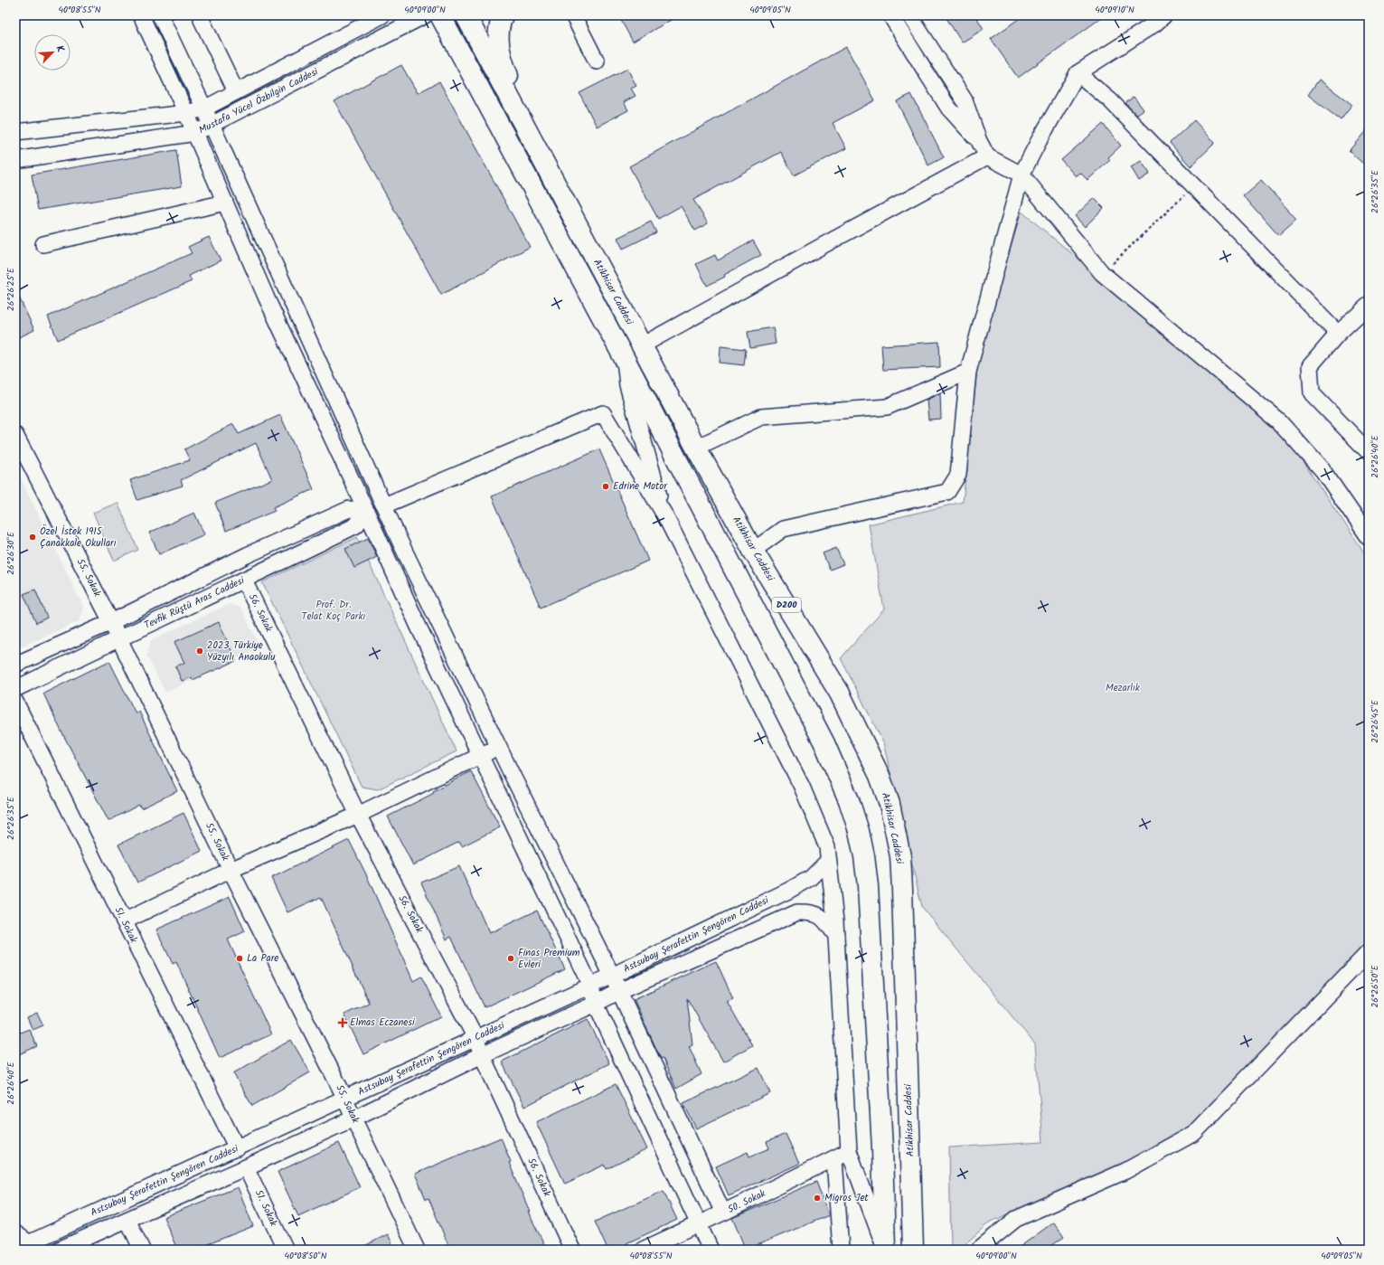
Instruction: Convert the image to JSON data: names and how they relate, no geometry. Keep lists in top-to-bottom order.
{
  "streets": {
    "highway": ["Atikhisar Caddesi", "D200"],
    "street": [
      "Mustafa Yücel Özbilgin Caddesi",
      "55. Sokak",
      "Tevfik Rüştü Aras Caddesi",
      "56. Sokak",
      "51. Sokak",
      "Astsubay Şerafettin Şengören Caddesi",
      "50. Sokak"
    ]
  },
  "crossings": [
    ["55. Sokak", "Tevfik Rüştü Aras Caddesi"],
    ["55. Sokak", "Astsubay Şerafettin Şengören Caddesi"],
    ["Tevfik Rüştü Aras Caddesi", "56. Sokak"],
    ["56. Sokak", "Astsubay Şerafettin Şengören Caddesi"],
    ["51. Sokak", "Astsubay Şerafettin Şengören Caddesi"]
  ],
  "parks": ["Prof. Dr. Telat Koç Parkı", "Mezarlık"],
  "places": {
    "other": [
      "Edrine Motor",
      "Özel İstek 1915 Çanakkale Okulları",
      "2023 Türkiye Yüzyılı Anaokulu",
      "La Pare",
      "Finas Premium Evleri",
      "Migros Jet"
    ],
    "health": ["Elmas Eczanesi"]
  },
  "north": "top right",
  "coordinates": [
    "40°08'55\"N",
    "40°09'00\"N",
    "40°09'05\"N",
    "40°09'10\"N",
    "26°26'35\"E",
    "26°26'25\"E",
    "26°26'40\"E",
    "26°26'30\"E",
    "26°26'45\"E",
    "26°26'50\"E",
    "40°08'50\"N"
  ]
}
